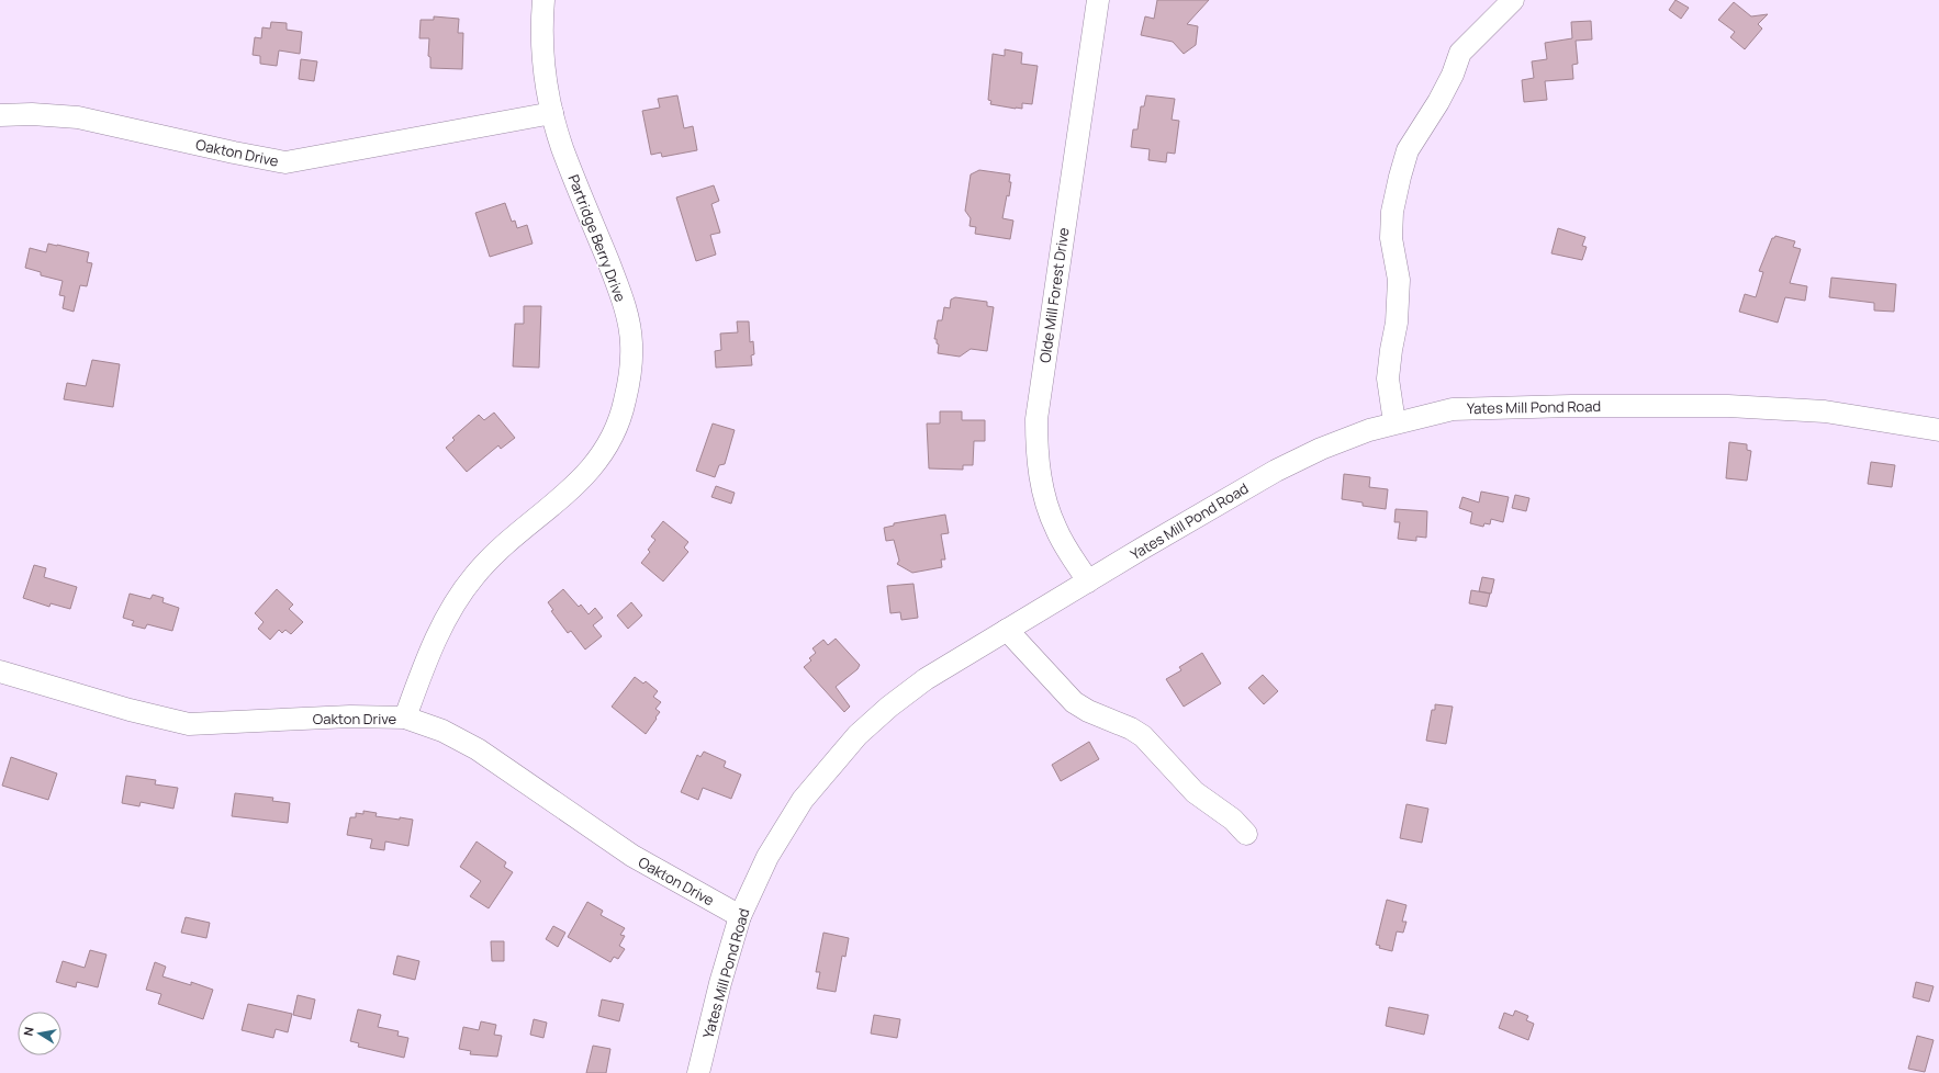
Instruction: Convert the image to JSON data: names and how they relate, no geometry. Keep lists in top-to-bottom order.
{
  "streets": {
    "street": [
      "Oakton Drive",
      "Partridge Berry Drive",
      "Olde Mill Forest Drive",
      "Yates Mill Pond Road"
    ]
  },
  "crossings": [
    ["Oakton Drive", "Partridge Berry Drive"],
    ["Oakton Drive", "Yates Mill Pond Road"],
    ["Olde Mill Forest Drive", "Yates Mill Pond Road"]
  ],
  "north": "left"
}
